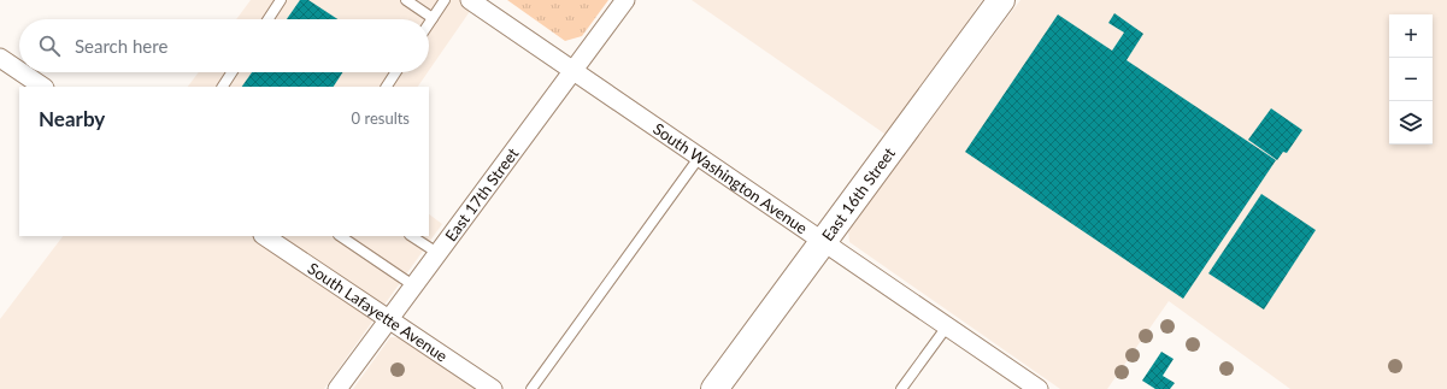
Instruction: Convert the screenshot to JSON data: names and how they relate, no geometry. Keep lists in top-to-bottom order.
{
  "streets": {
    "main road": ["East 16th Street"],
    "street": ["South Washington Avenue", "East 17th Street", "South Lafayette Avenue"]
  },
  "crossings": [
    ["South Washington Avenue", "East 17th Street"],
    ["South Washington Avenue", "East 16th Street"],
    ["East 17th Street", "South Lafayette Avenue"]
  ],
  "page": {
    "map_buttons": ["+", "−"],
    "search": "Search here",
    "heading": ["Nearby", "0 results"]
  }
}
